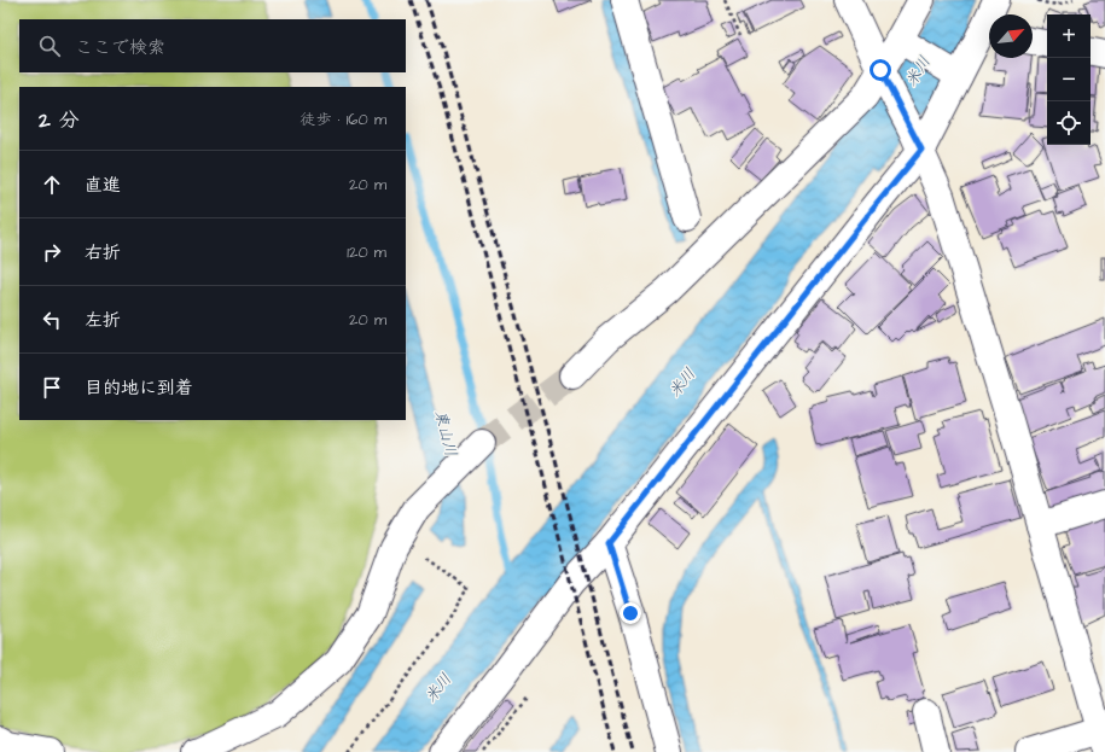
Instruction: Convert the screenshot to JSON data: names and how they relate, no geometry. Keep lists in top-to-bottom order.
{
  "water": ["米川", "東山川"],
  "north": "top right",
  "page": {
    "map_buttons": ["+", "−"],
    "search": "ここで検索",
    "heading": ["2 分", "徒歩 · 160 m"],
    "list": [
      ["直進", "20 m"],
      ["右折", "120 m"],
      ["左折", "20 m"],
      "目的地に到着"
    ]
  }
}
